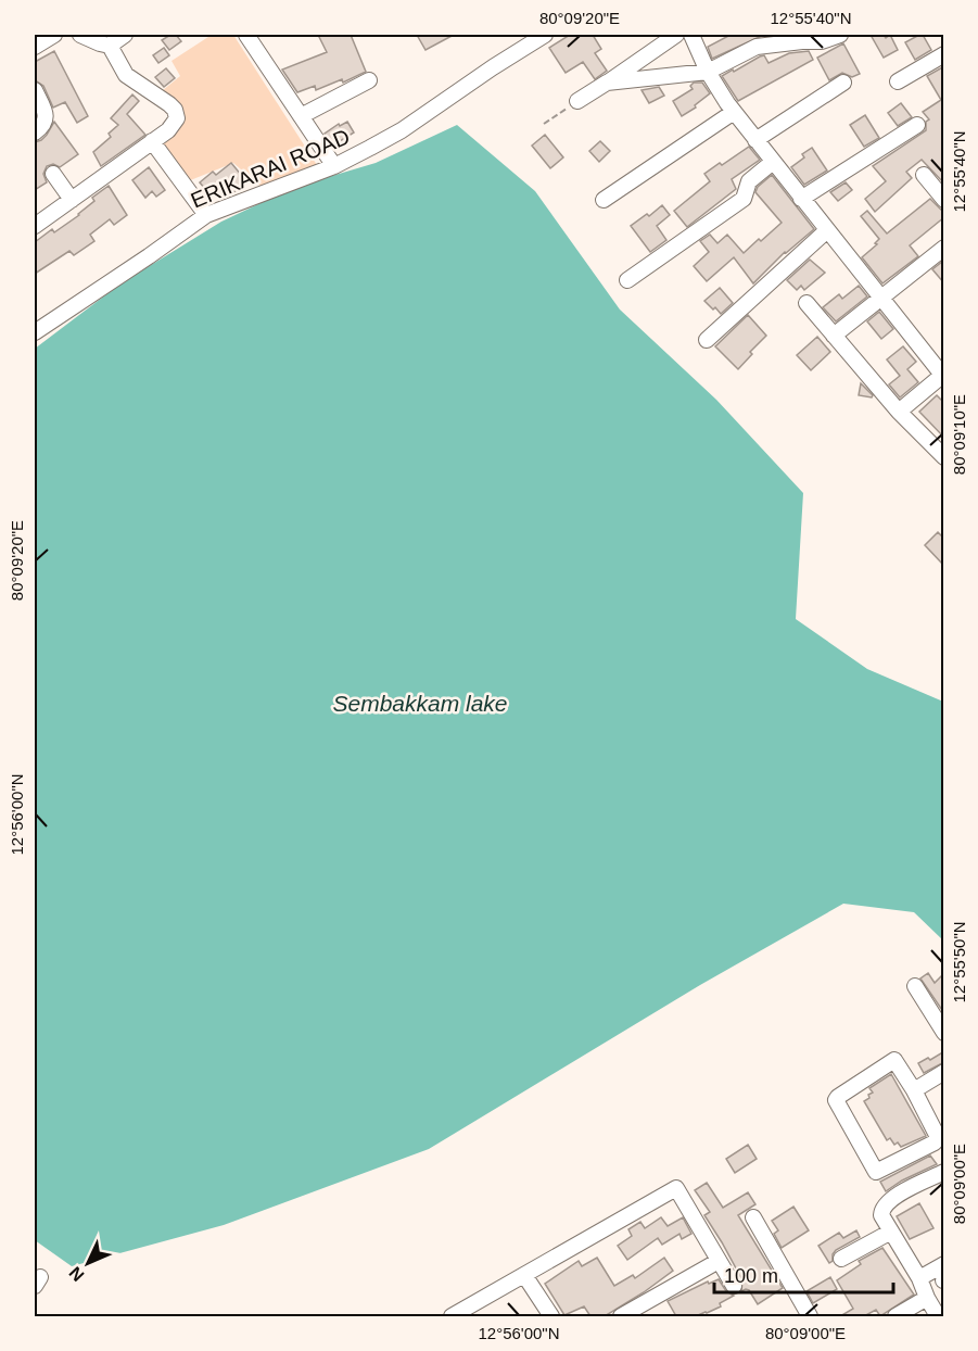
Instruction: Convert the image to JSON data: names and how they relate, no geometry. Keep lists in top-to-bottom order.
{
  "streets": {
    "street": ["ERIKARAI ROAD"]
  },
  "water": ["Sembakkam lake"],
  "scale_bar": "100 m",
  "north": "bottom left",
  "coordinates": [
    "80°09'20\"E",
    "12°55'40\"N",
    "80°09'10\"E",
    "12°56'00\"N",
    "12°55'50\"N",
    "80°09'00\"E"
  ]
}
